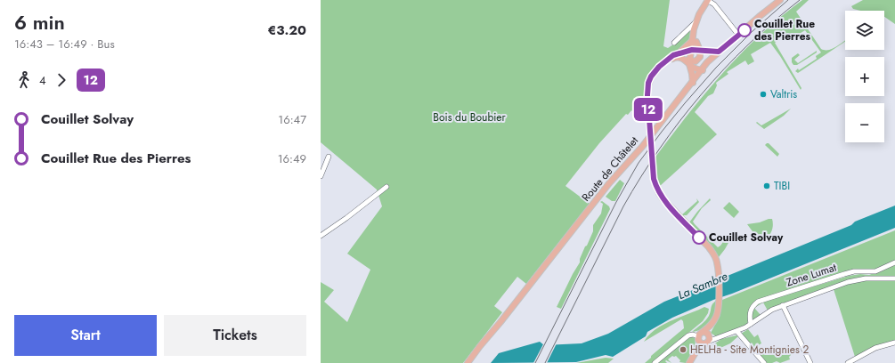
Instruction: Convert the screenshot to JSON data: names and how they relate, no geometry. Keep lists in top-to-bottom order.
{
  "streets": {
    "main road": ["Route de Châtelet"],
    "street": ["Zone Lumat"]
  },
  "water": ["La Sambre"],
  "parks": ["Bois du Boubier"],
  "places": [
    "Couillet Rue des Pierres",
    "Valtris",
    "TIBI",
    "Couillet Solvay",
    "HELHa - Site Montignies 2"
  ],
  "lines": ["bus line 12"],
  "page": {
    "heading": ["6 min", "16:43 – 16:49 · Bus", "€3.20"],
    "on_map": "12",
    "map_buttons": ["+", "−"],
    "legs": ["4", "12"],
    "list": [
      {
        "name": "Couillet Solvay",
        "value": "16:47"
      },
      {
        "name": "Couillet Rue des Pierres",
        "value": "16:49"
      }
    ],
    "buttons": ["Start", "Tickets"]
  }
}
